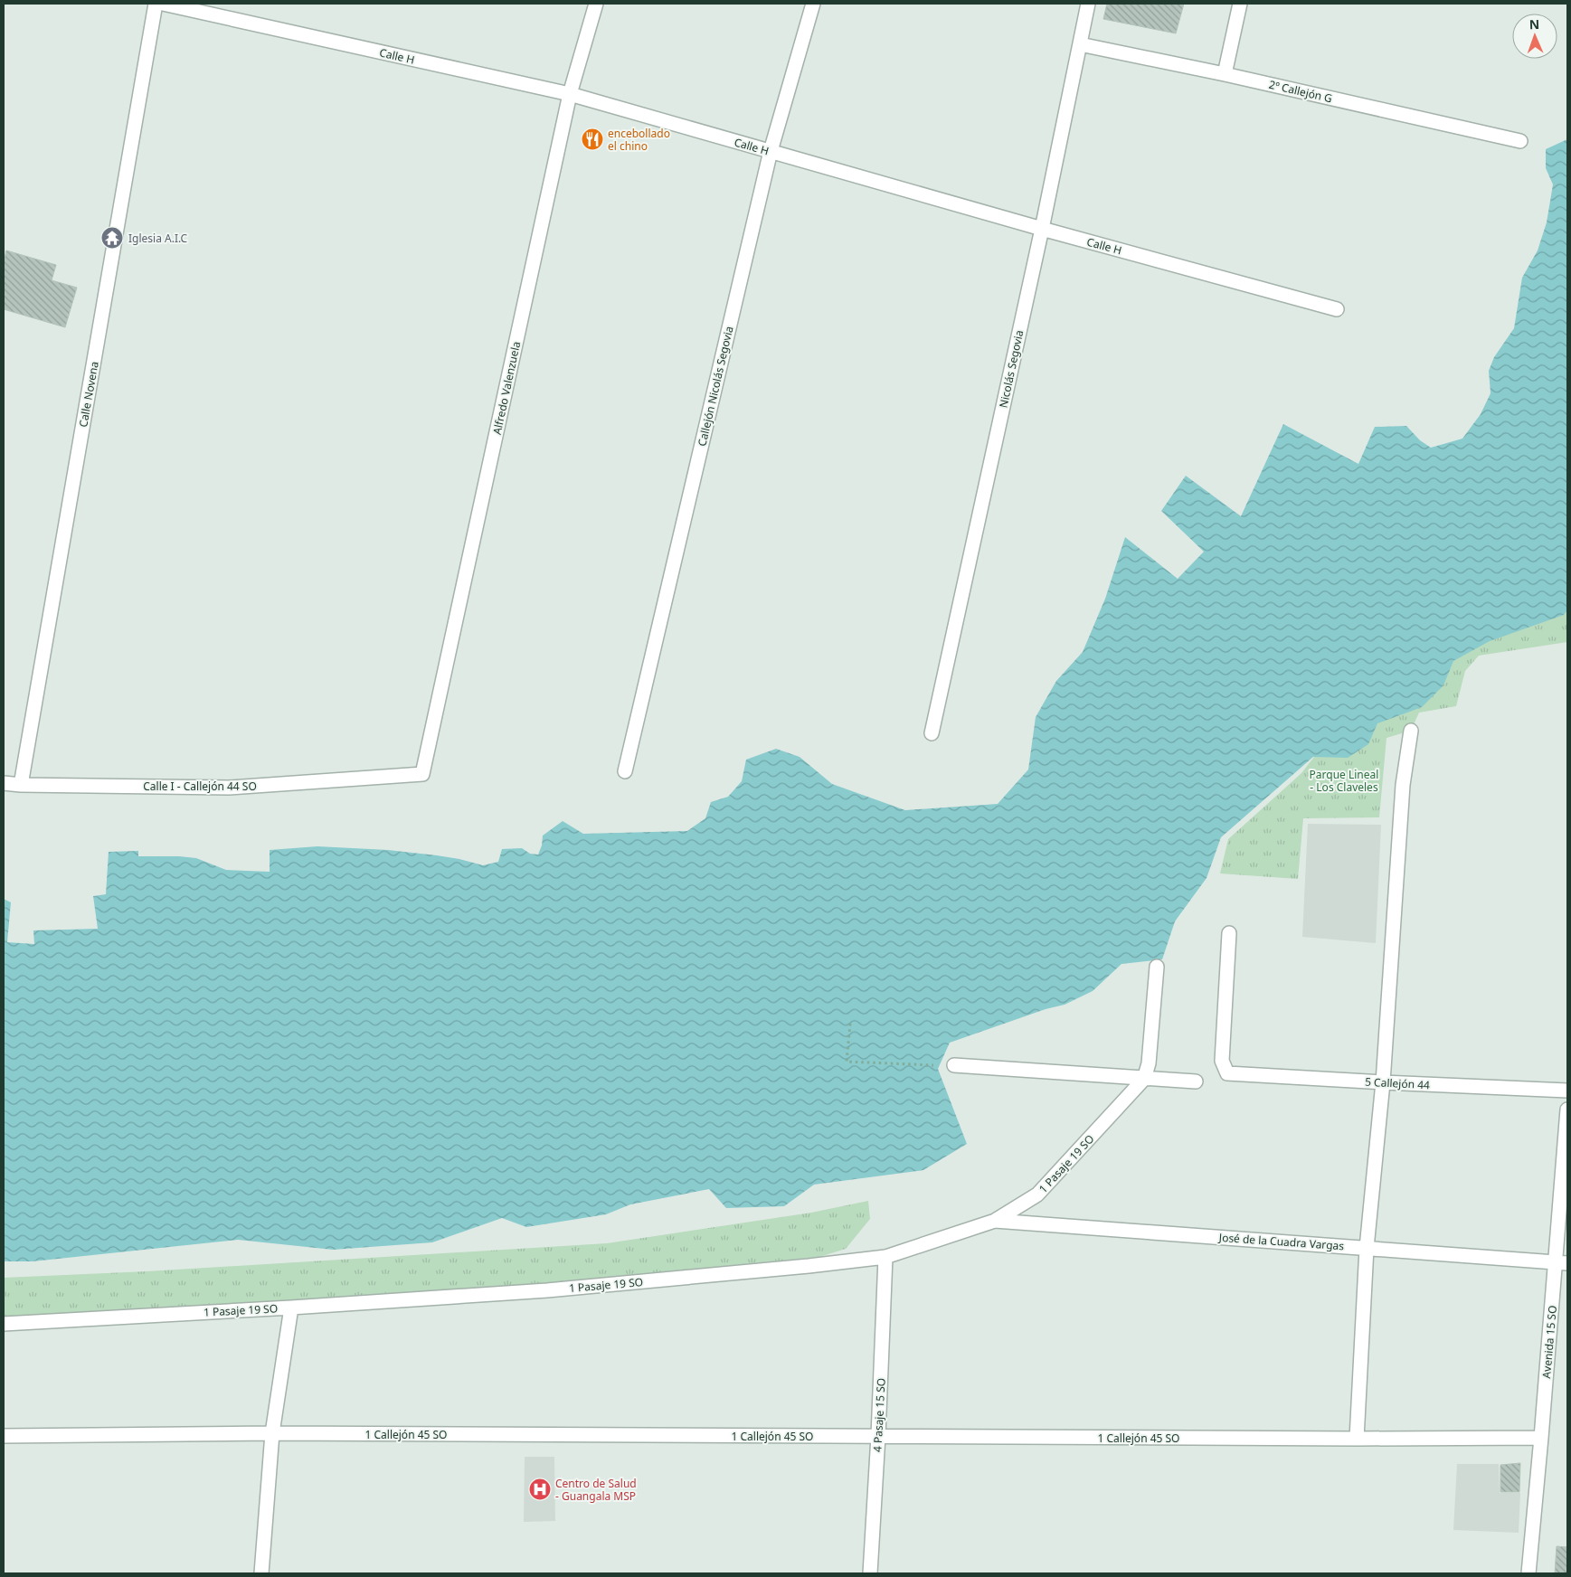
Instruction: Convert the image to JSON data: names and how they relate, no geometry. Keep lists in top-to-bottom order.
{
  "streets": {
    "street": [
      "Calle H",
      "2º Callejón G",
      "Nicolás Segovia",
      "Callejón Nicolás Segovia",
      "Alfredo Valenzuela",
      "Calle Novena",
      "Calle I - Callejón 44 SO",
      "5 Callejón 44",
      "1 Pasaje 19 SO",
      "José de la Cuadra Vargas",
      "Avenida 15 SO",
      "4 Pasaje 15 SO",
      "1 Callejón 45 SO"
    ]
  },
  "crossings": [
    ["Calle H", "Nicolás Segovia"],
    ["Calle H", "Callejón Nicolás Segovia"],
    ["Calle H", "Alfredo Valenzuela"],
    ["2º Callejón G", "Nicolás Segovia"],
    ["Alfredo Valenzuela", "Calle I - Callejón 44 SO"],
    ["Calle Novena", "Calle I - Callejón 44 SO"],
    ["1 Pasaje 19 SO", "José de la Cuadra Vargas"],
    ["1 Pasaje 19 SO", "4 Pasaje 15 SO"],
    ["José de la Cuadra Vargas", "Avenida 15 SO"],
    ["Avenida 15 SO", "1 Callejón 45 SO"],
    ["4 Pasaje 15 SO", "1 Callejón 45 SO"]
  ],
  "parks": ["Parque Lineal - Los Claveles"],
  "places": {
    "restaurant": ["encebollado el chino"],
    "temple": ["Iglesia A.I.C"],
    "hospital": ["Centro de Salud - Guangala MSP"]
  },
  "north": "top"
}
